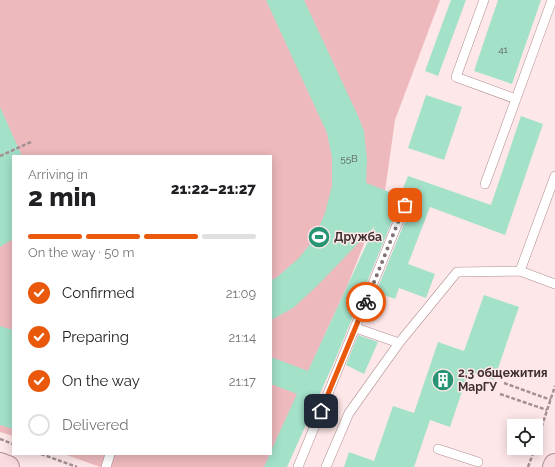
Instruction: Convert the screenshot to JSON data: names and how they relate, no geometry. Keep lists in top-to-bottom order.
{
  "places": {
    "sports": ["Дружба"],
    "building": ["2,3 общежития МарГУ"]
  },
  "house_numbers": ["41", "55В"],
  "page": {
    "heading": ["2 min", "Arriving in", "21:22–21:27"],
    "bar": "On the way · 50 m",
    "list": [
      ["Confirmed", "21:09"],
      ["Preparing", "21:14"],
      ["On the way", "21:17"],
      "Delivered"
    ]
  }
}
